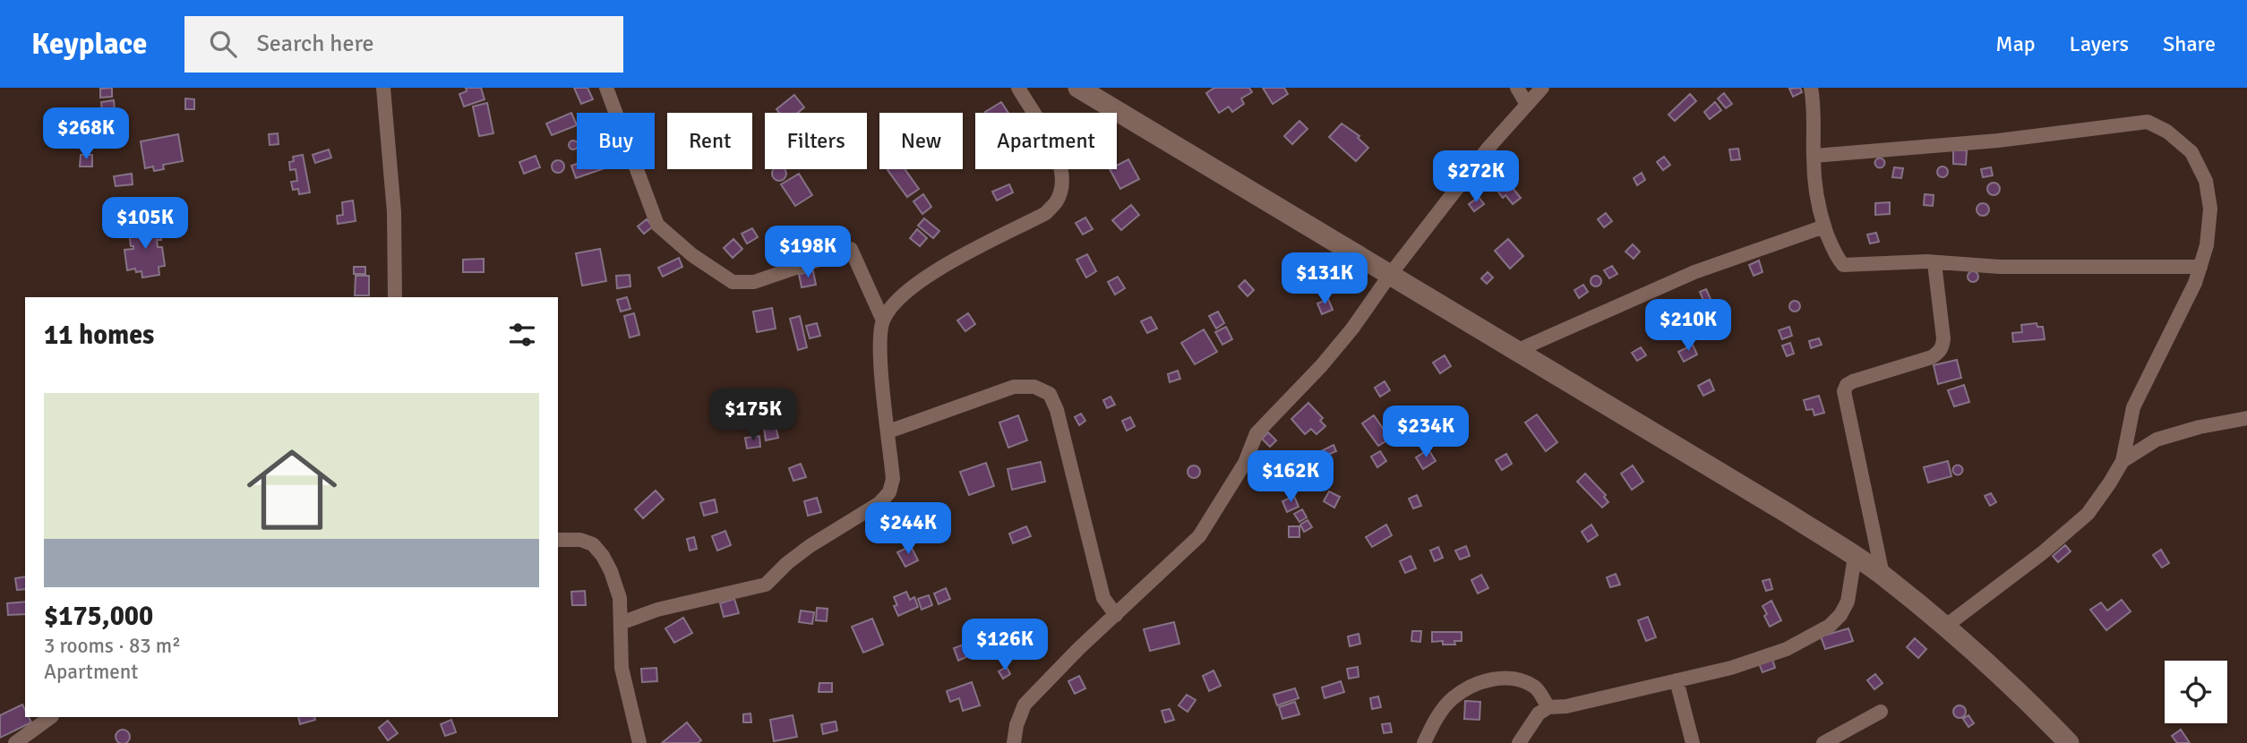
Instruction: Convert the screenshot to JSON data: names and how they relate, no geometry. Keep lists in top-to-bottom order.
{
  "page": {
    "header": "Keyplace",
    "search": "Search here",
    "nav": ["Map", "Layers", "Share"],
    "price": [
      "$268K",
      "$272K",
      "$105K",
      "$198K",
      "$131K",
      "$210K",
      "$175K",
      "$234K",
      "$162K",
      "$244K",
      "$126K"
    ],
    "chip": [
      "Buy",
      "Rent",
      "Filters",
      "New",
      "Apartment"
    ],
    "heading": "11 homes",
    "list": [
      {
        "name": "$175,000",
        "note": "3 rooms · 83 m² · Apartment"
      }
    ]
  }
}
